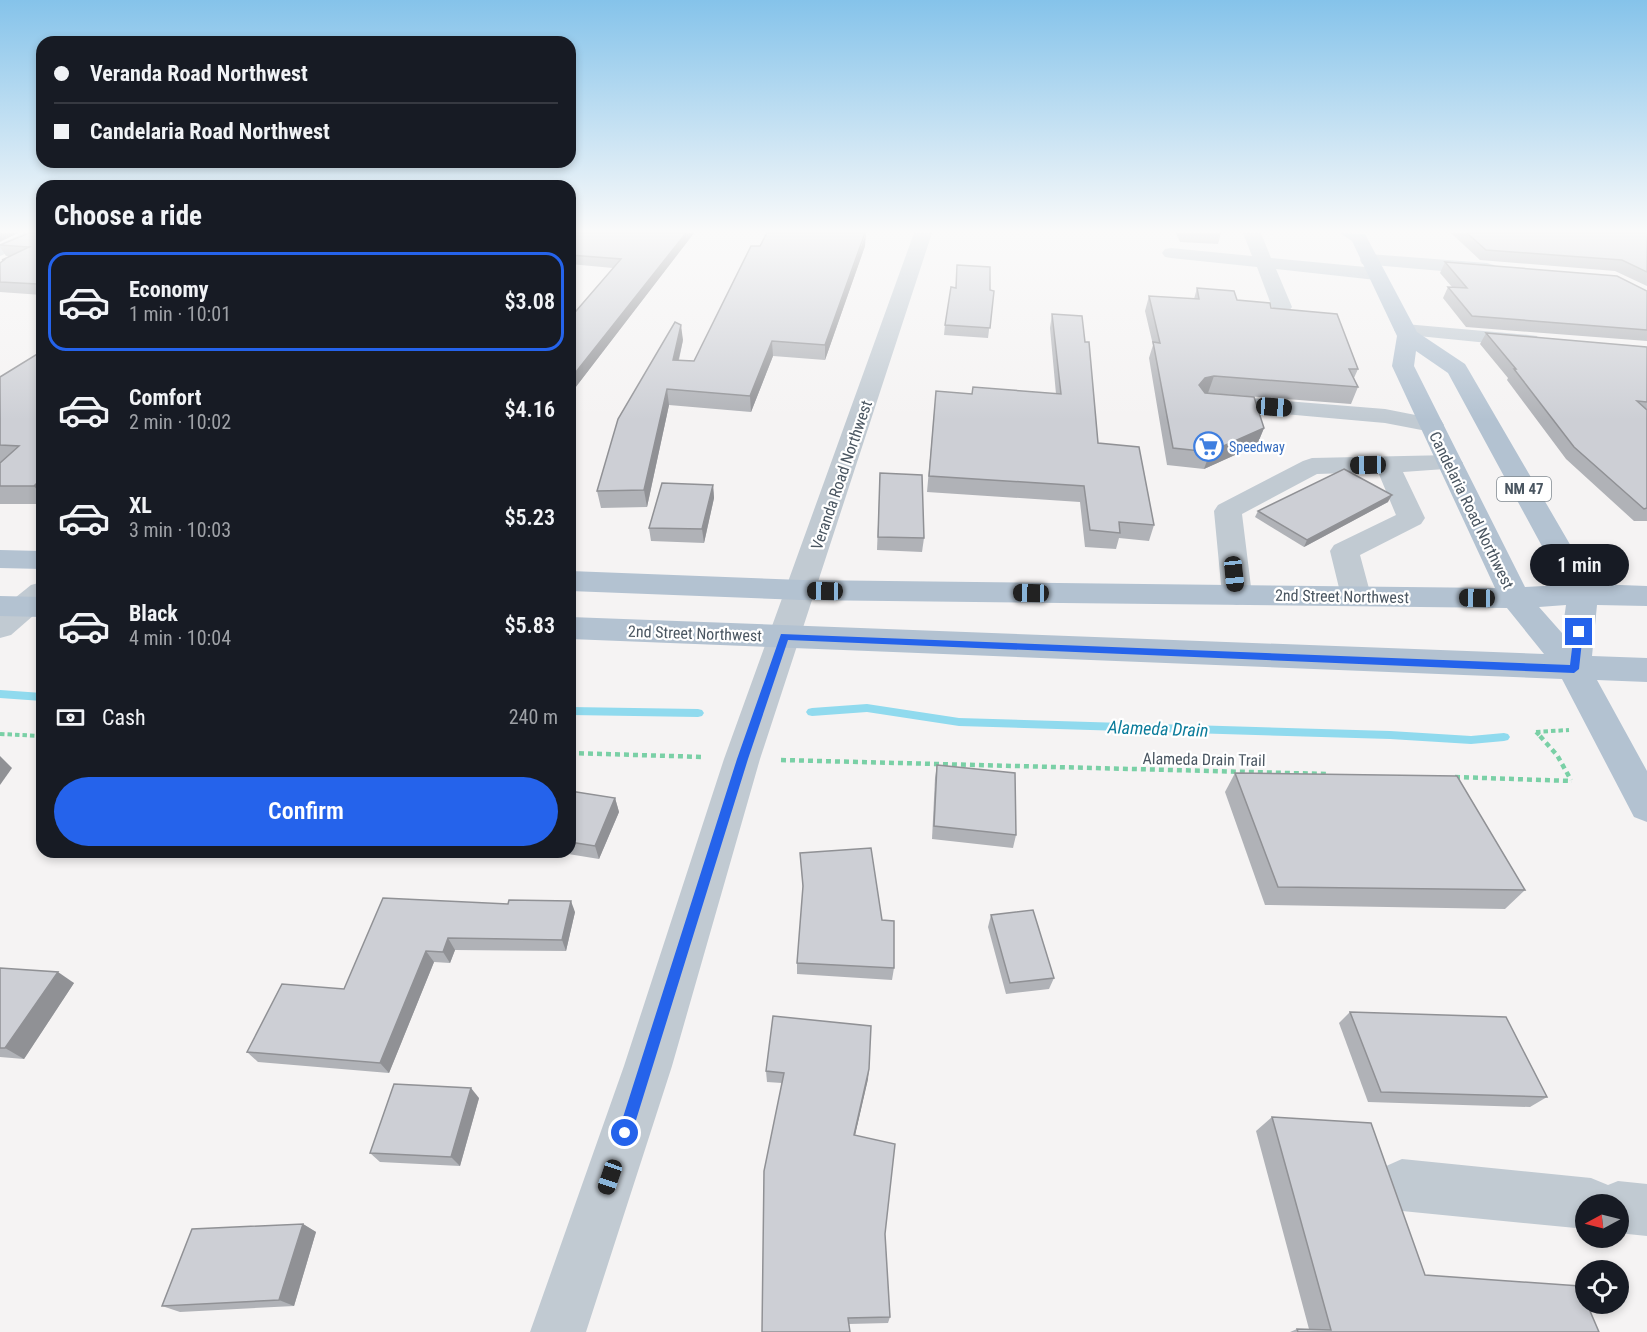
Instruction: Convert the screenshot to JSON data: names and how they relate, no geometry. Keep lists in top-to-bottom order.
{
  "streets": {
    "main road": ["NM 47", "Candelaria Road Northwest", "2nd Street Northwest"],
    "street": ["Veranda Road Northwest"],
    "path": ["Alameda Drain Trail"]
  },
  "crossings": [
    ["Veranda Road Northwest", "2nd Street Northwest"],
    ["NM 47", "Candelaria Road Northwest"],
    ["NM 47", "2nd Street Northwest"],
    ["Candelaria Road Northwest", "2nd Street Northwest"]
  ],
  "water": ["Alameda Drain"],
  "places": {
    "supermarket": ["Speedway"]
  },
  "north": "left",
  "page": {
    "banner": ["Veranda Road Northwest", "Candelaria Road Northwest"],
    "heading": "Choose a ride",
    "list": [
      {
        "name": "Economy",
        "note": "1 min · 10:01",
        "value": "$3.08"
      },
      {
        "name": "Comfort",
        "note": "2 min · 10:02",
        "value": "$4.16"
      },
      {
        "name": "XL",
        "note": "3 min · 10:03",
        "value": "$5.23"
      },
      {
        "name": "Black",
        "note": "4 min · 10:04",
        "value": "$5.83"
      }
    ],
    "bubble": "1 min",
    "pay": ["Cash", "240 m"],
    "buttons": "Confirm"
  }
}
